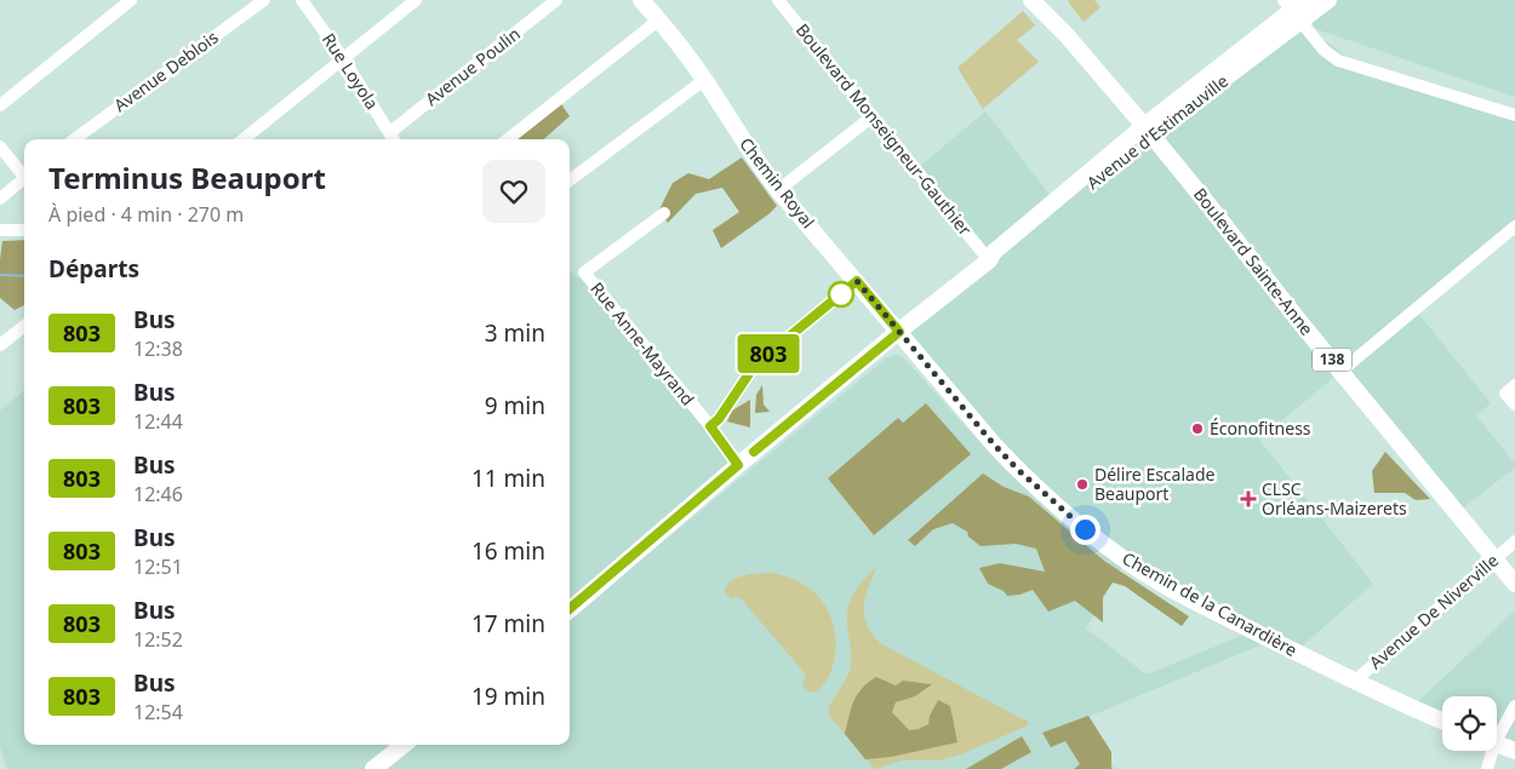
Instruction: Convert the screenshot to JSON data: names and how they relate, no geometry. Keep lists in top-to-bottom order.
{
  "streets": {
    "main road": [
      "Avenue d'Estimauville",
      "Chemin Royal",
      "Boulevard Sainte-Anne",
      "138",
      "Chemin de la Canardière"
    ],
    "street": [
      "Avenue Poulin",
      "Avenue Deblois",
      "Rue Loyola",
      "Boulevard Monseigneur-Gauthier",
      "Rue Anne-Mayrand",
      "Avenue De Niverville"
    ]
  },
  "crossings": [
    ["Avenue Poulin", "Rue Loyola"],
    ["Boulevard Monseigneur-Gauthier", "Avenue d'Estimauville"],
    ["Avenue d'Estimauville", "Chemin Royal"],
    ["Avenue d'Estimauville", "Boulevard Sainte-Anne"],
    ["Avenue d'Estimauville", "Rue Anne-Mayrand"],
    ["Avenue d'Estimauville", "Chemin de la Canardière"],
    ["Chemin Royal", "Chemin de la Canardière"],
    ["Boulevard Sainte-Anne", "Avenue De Niverville"],
    ["Chemin de la Canardière", "Avenue De Niverville"]
  ],
  "places": {
    "other": ["Éconofitness", "Délire Escalade Beauport"],
    "health": ["CLSC Orléans-Maizerets"]
  },
  "lines": ["bus line 803"],
  "page": {
    "on_map": "803",
    "heading": [
      ["Terminus Beauport", "À pied · 4 min · 270 m"],
      "Départs"
    ],
    "list": [
      {
        "mark": "803",
        "name": "Bus",
        "note": "12:38",
        "value": "3 min"
      },
      {
        "mark": "803",
        "name": "Bus",
        "note": "12:44",
        "value": "9 min"
      },
      {
        "mark": "803",
        "name": "Bus",
        "note": "12:46",
        "value": "11 min"
      },
      {
        "mark": "803",
        "name": "Bus",
        "note": "12:51",
        "value": "16 min"
      },
      {
        "mark": "803",
        "name": "Bus",
        "note": "12:52",
        "value": "17 min"
      },
      {
        "mark": "803",
        "name": "Bus",
        "note": "12:54",
        "value": "19 min"
      }
    ]
  }
}
